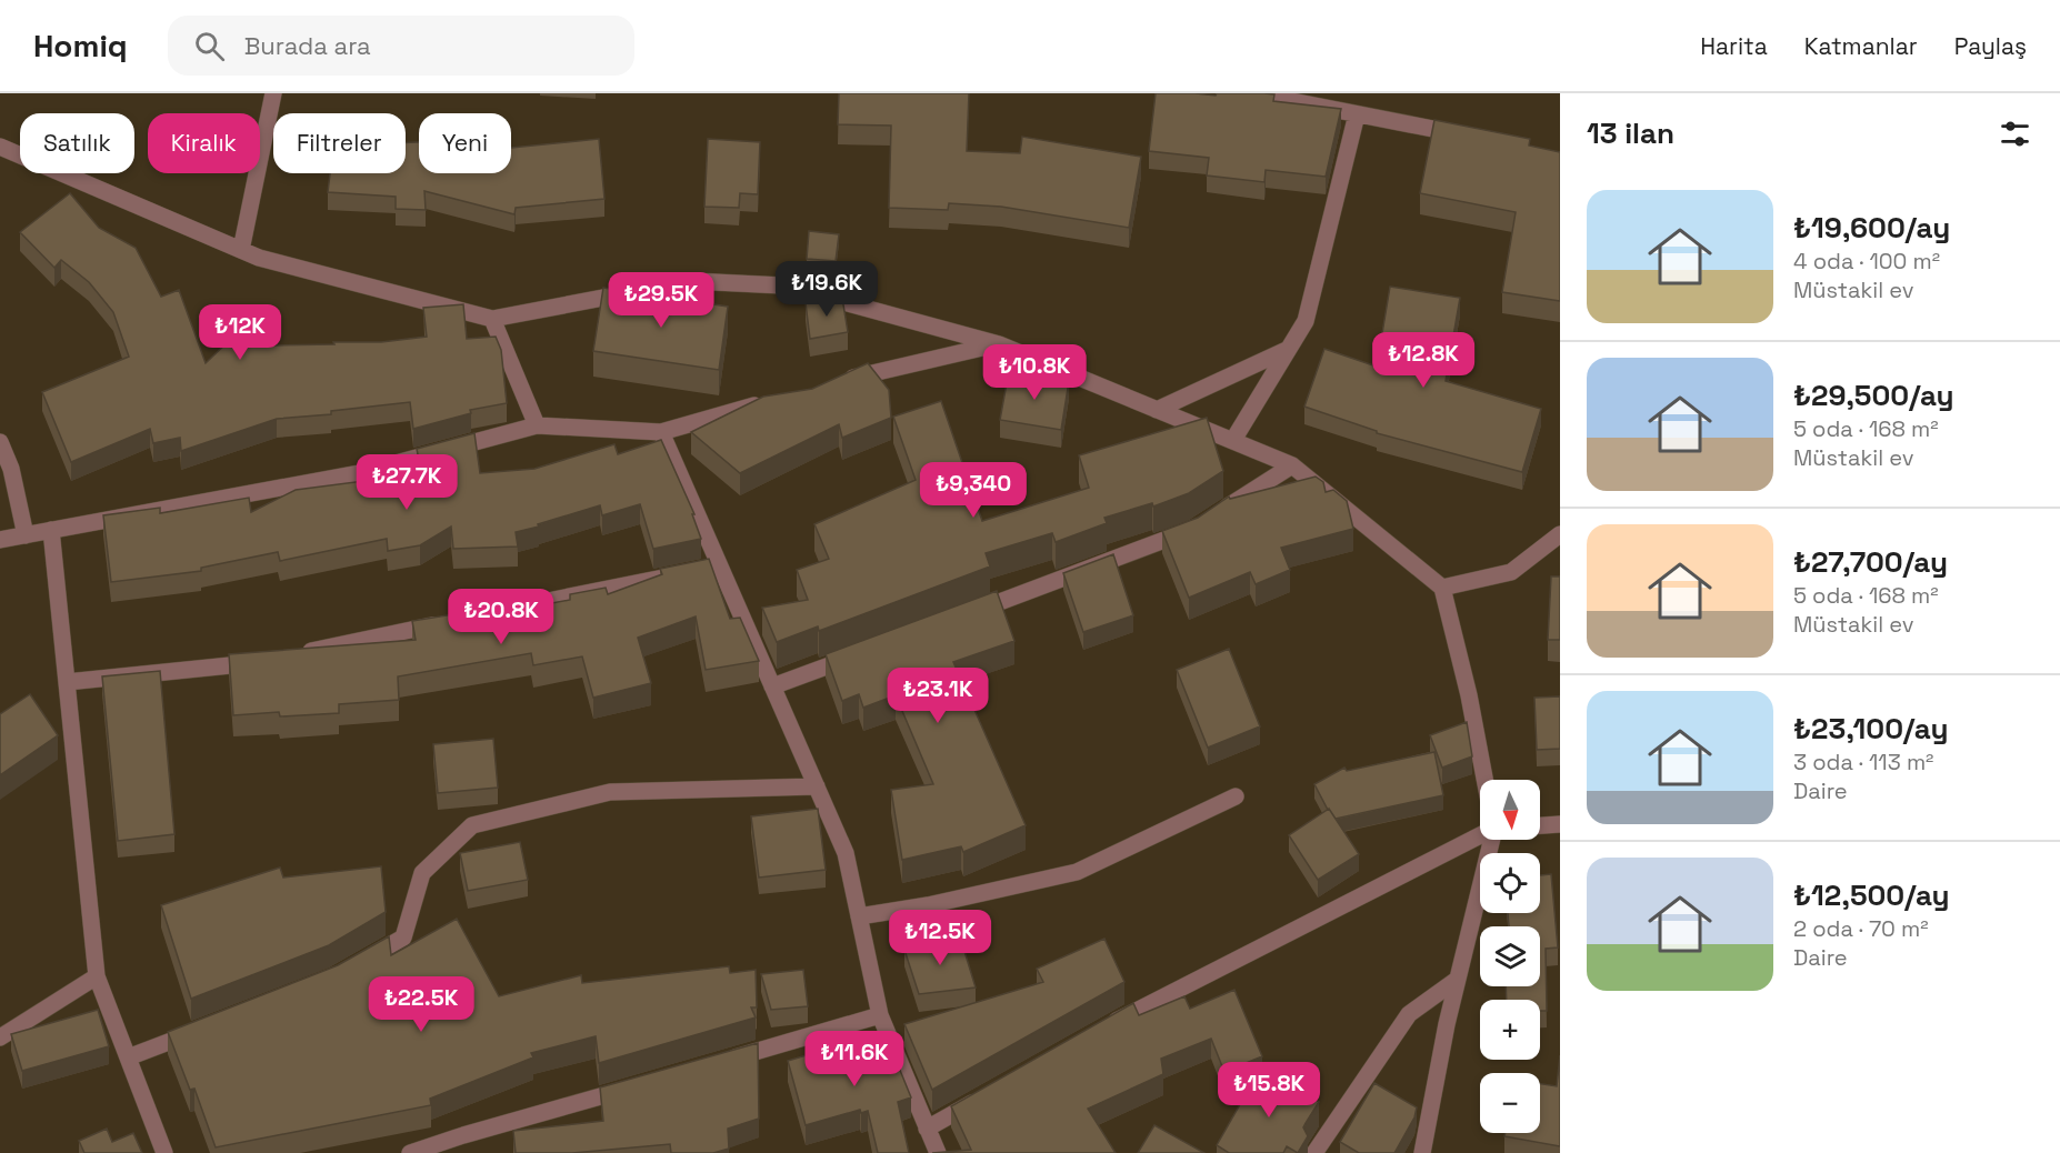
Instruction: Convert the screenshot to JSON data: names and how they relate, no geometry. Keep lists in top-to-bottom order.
{
  "north": "bottom",
  "page": {
    "header": "Homiq",
    "search": "Burada ara",
    "nav": ["Harita", "Katmanlar", "Paylaş"],
    "heading": "13 ilan",
    "chip": [
      "Satılık",
      "Kiralık",
      "Filtreler",
      "Yeni"
    ],
    "list": [
      {
        "name": "₺19,600/ay",
        "note": "4 oda · 100 m² · Müstakil ev"
      },
      {
        "name": "₺29,500/ay",
        "note": "5 oda · 168 m² · Müstakil ev"
      },
      {
        "name": "₺27,700/ay",
        "note": "5 oda · 168 m² · Müstakil ev"
      },
      {
        "name": "₺23,100/ay",
        "note": "3 oda · 113 m² · Daire"
      },
      {
        "name": "₺12,500/ay",
        "note": "2 oda · 70 m² · Daire"
      }
    ],
    "price": [
      "₺19.6K",
      "₺29.5K",
      "₺12K",
      "₺12.8K",
      "₺10.8K",
      "₺27.7K",
      "₺9,340",
      "₺20.8K",
      "₺23.1K",
      "₺12.5K",
      "₺22.5K",
      "₺11.6K",
      "₺15.8K"
    ],
    "map_buttons": ["+", "−"]
  }
}
